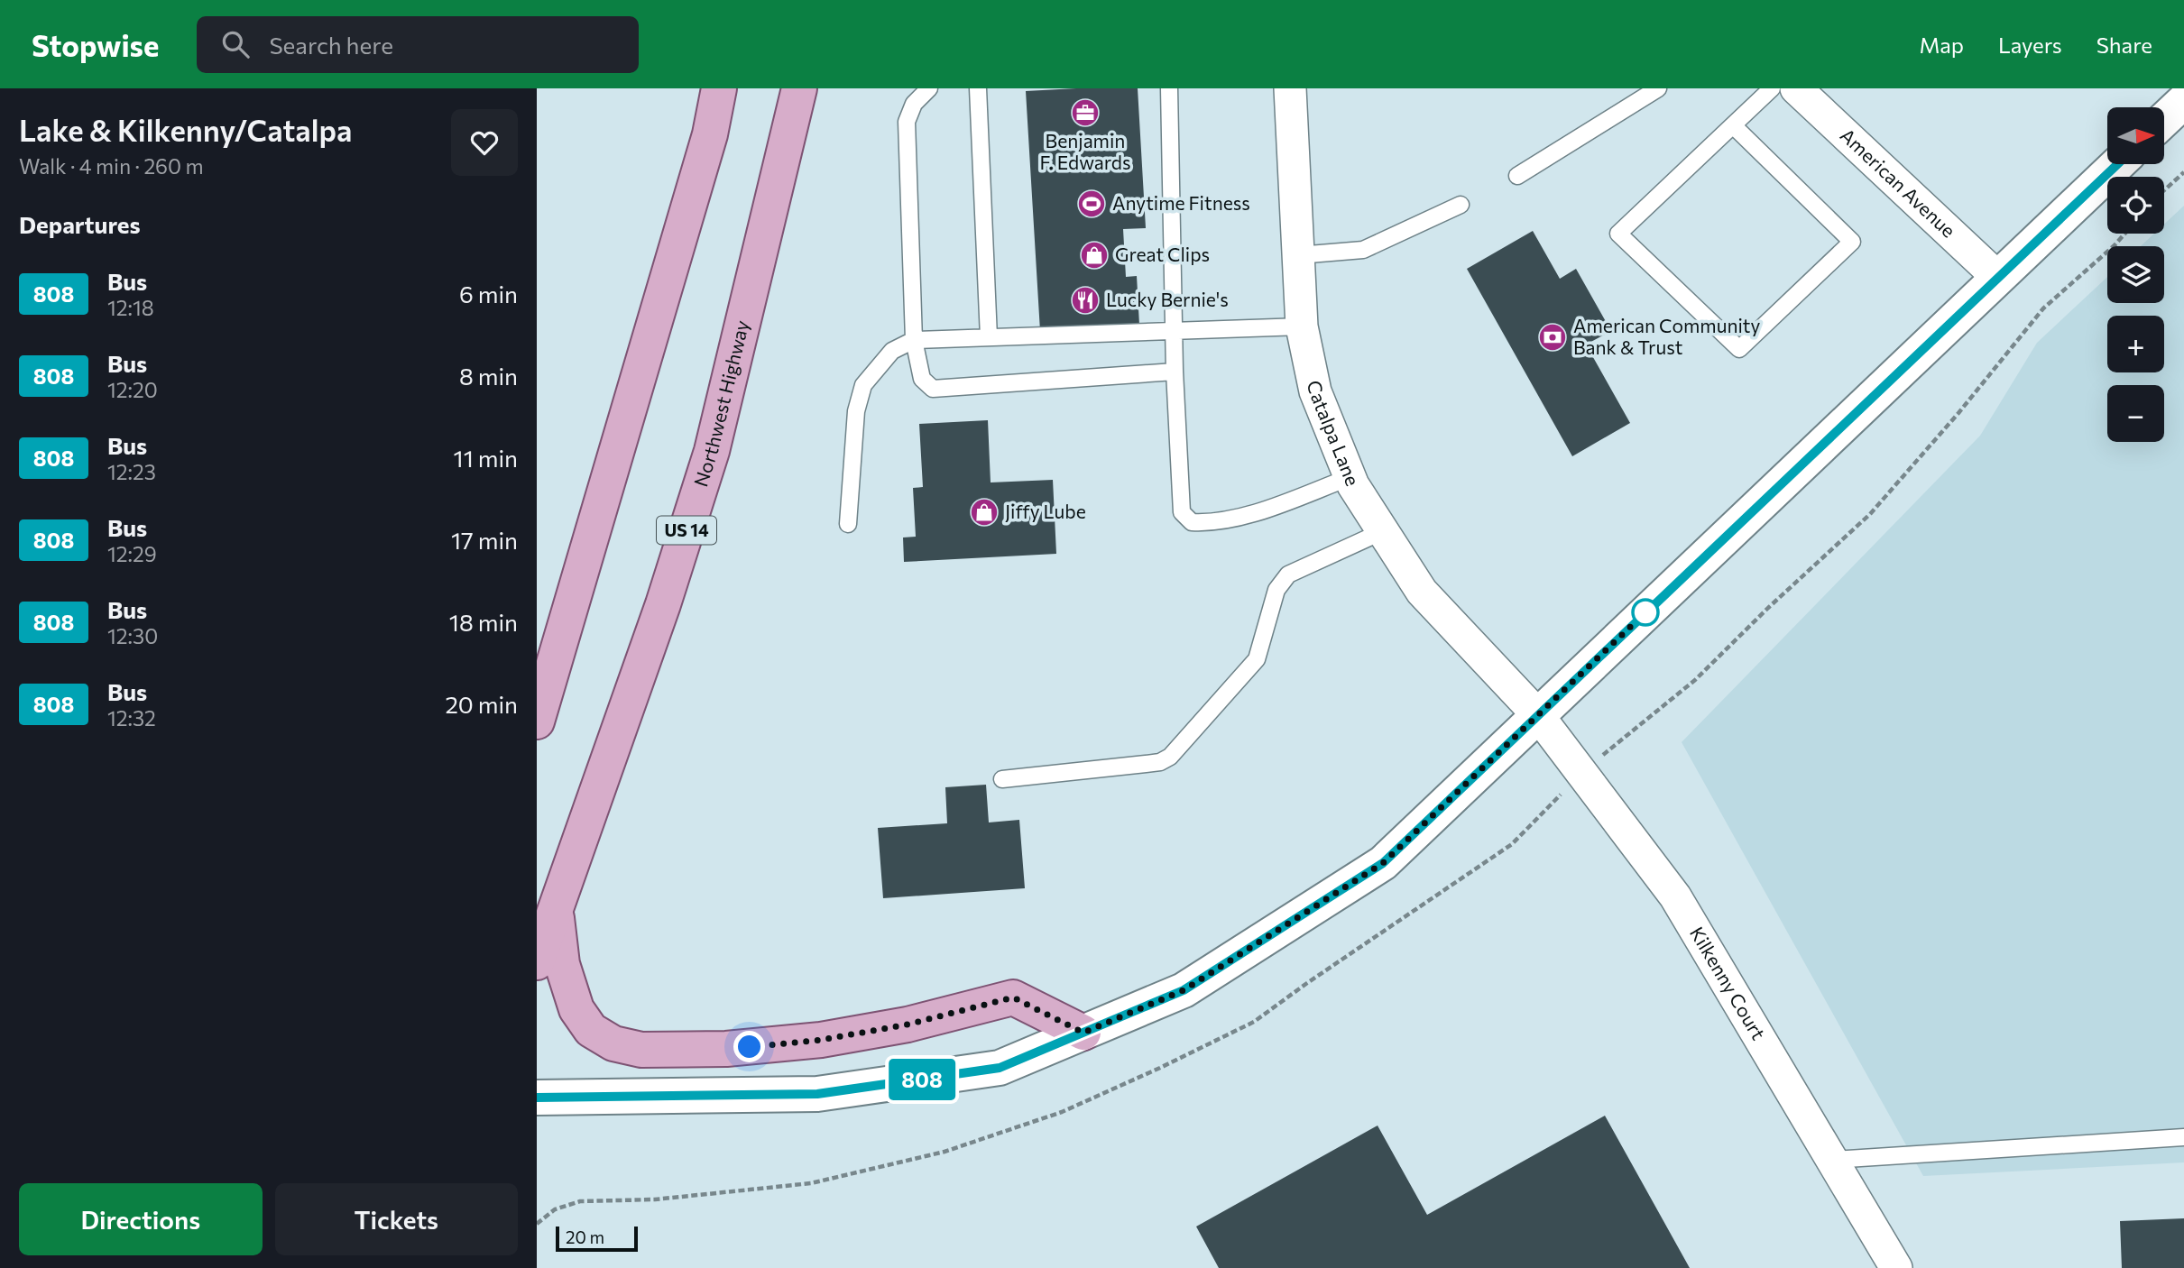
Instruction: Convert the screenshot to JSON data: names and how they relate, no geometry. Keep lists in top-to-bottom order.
{
  "streets": {
    "main road": ["Northwest Highway", "US 14"],
    "street": ["American Avenue", "Catalpa Lane", "Kilkenny Court"]
  },
  "crossings": [
    ["Catalpa Lane", "Kilkenny Court"]
  ],
  "places": {
    "office": ["Benjamin F. Edwards"],
    "sports": ["Anytime Fitness"],
    "shop": ["Great Clips", "Jiffy Lube"],
    "restaurant": ["Lucky Bernie's"],
    "bank": ["American Community Bank & Trust"]
  },
  "lines": ["bus line 808"],
  "scale_bar": "20 m",
  "north": "right",
  "page": {
    "header": "Stopwise",
    "search": "Search here",
    "nav": ["Map", "Layers", "Share"],
    "heading": [
      ["Lake & Kilkenny/Catalpa", "Walk · 4 min · 260 m"],
      "Departures"
    ],
    "on_map": "808",
    "map_buttons": ["+", "−"],
    "list": [
      {
        "mark": "808",
        "name": "Bus",
        "note": "12:18",
        "value": "6 min"
      },
      {
        "mark": "808",
        "name": "Bus",
        "note": "12:20",
        "value": "8 min"
      },
      {
        "mark": "808",
        "name": "Bus",
        "note": "12:23",
        "value": "11 min"
      },
      {
        "mark": "808",
        "name": "Bus",
        "note": "12:29",
        "value": "17 min"
      },
      {
        "mark": "808",
        "name": "Bus",
        "note": "12:30",
        "value": "18 min"
      },
      {
        "mark": "808",
        "name": "Bus",
        "note": "12:32",
        "value": "20 min"
      }
    ],
    "buttons": ["Directions", "Tickets"],
    "scale": "20 m"
  }
}
